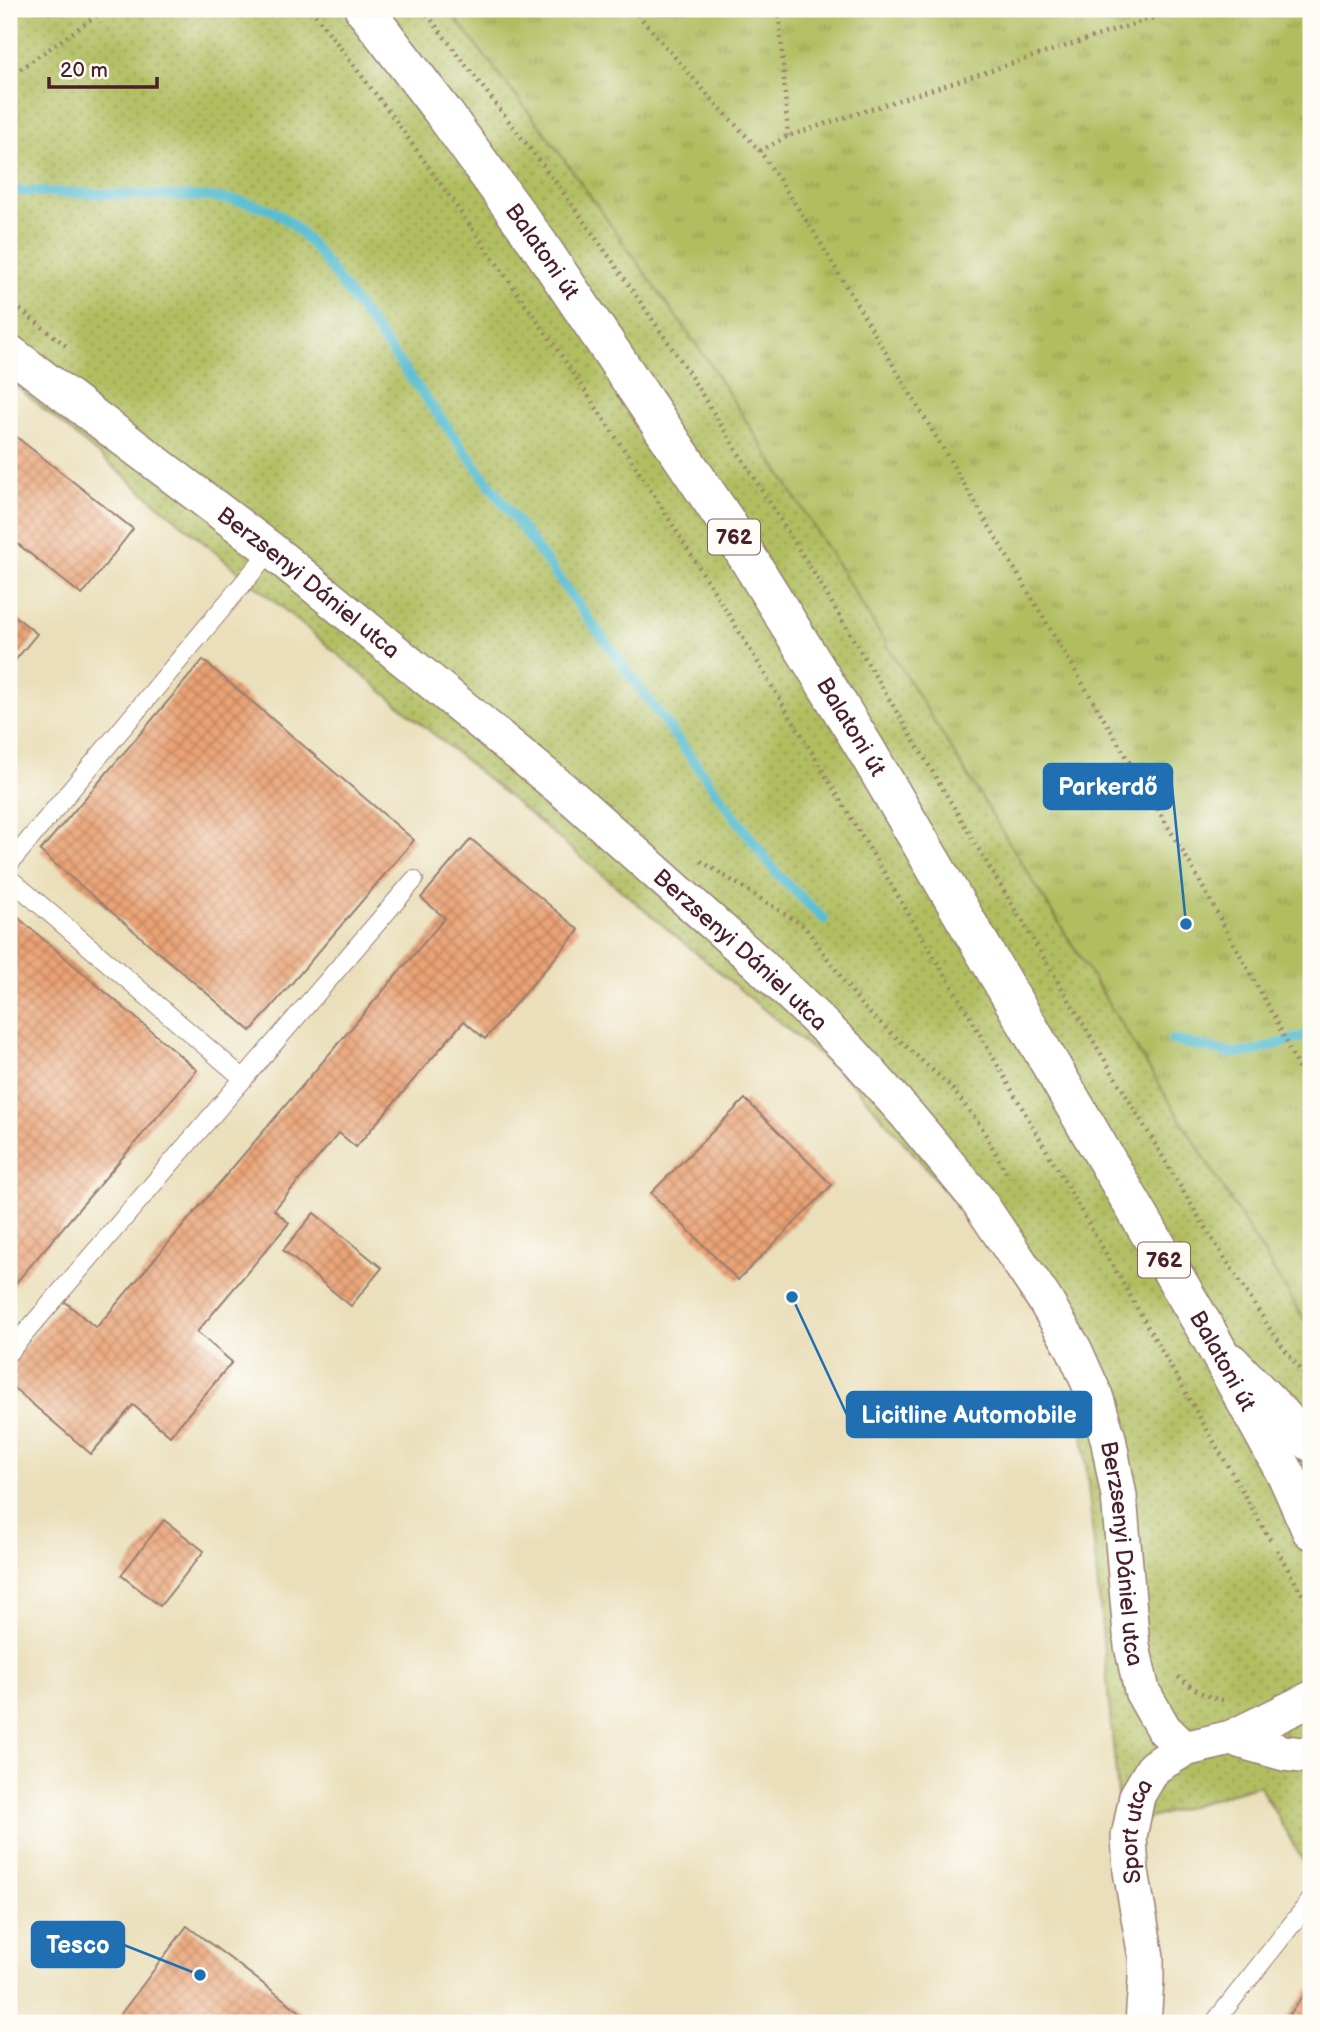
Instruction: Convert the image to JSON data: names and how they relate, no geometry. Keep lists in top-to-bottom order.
{
  "streets": {
    "main road": ["Balatoni út", "762"],
    "street": ["Berzsenyi Dániel utca", "Sport utca"]
  },
  "crossings": [
    ["Berzsenyi Dániel utca", "Sport utca"]
  ],
  "places": ["Parkerdő", "Licitline Automobile", "Tesco"],
  "scale_bar": "20 m"
}
